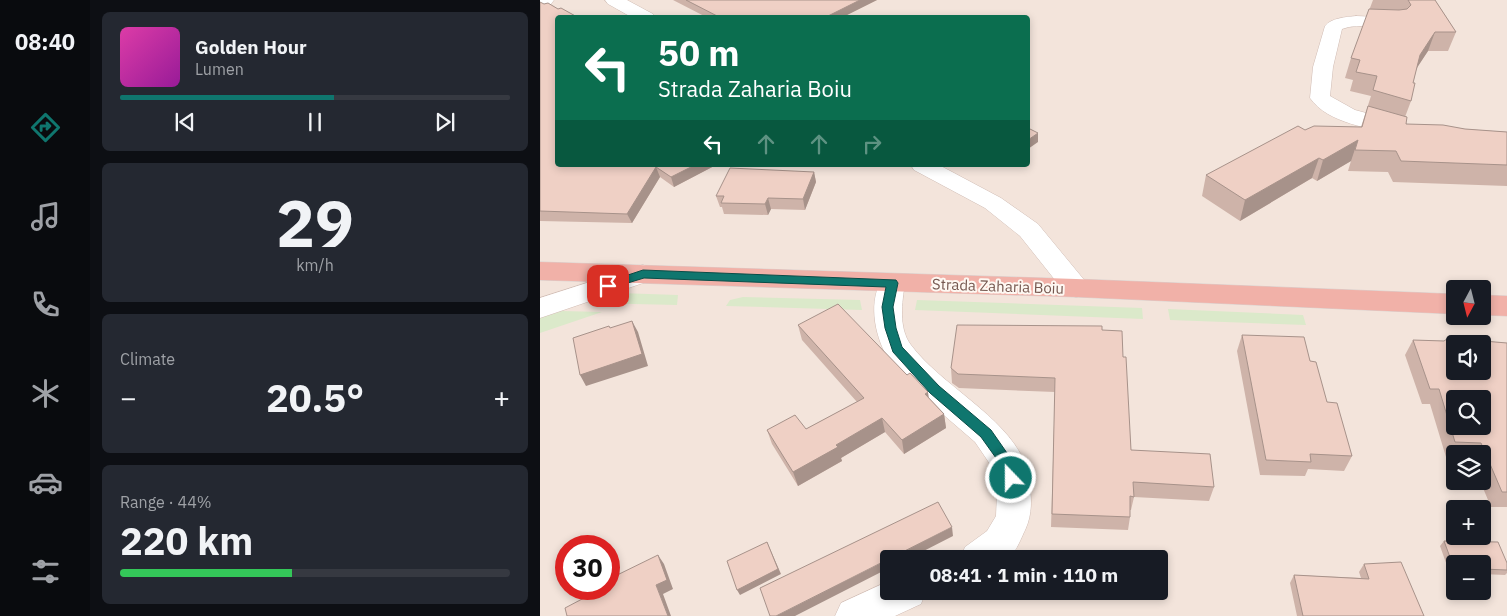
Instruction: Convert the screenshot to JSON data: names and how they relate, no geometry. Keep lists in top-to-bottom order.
{
  "streets": {
    "highway": ["Strada Zaharia Boiu"]
  },
  "north": "bottom",
  "page": {
    "tabs": "08:40",
    "turn": ["50 m", "Strada Zaharia Boiu"],
    "song": ["Golden Hour", "Lumen"],
    "tile": [
      ["29", "km/h"],
      "Climate",
      ["Range · 44%", "220 km"]
    ],
    "map_buttons": ["+", "−"],
    "heat": ["−", "20.5°", "+"],
    "limit": "30",
    "trip": "08:41 · 1 min · 110 m"
  }
}
